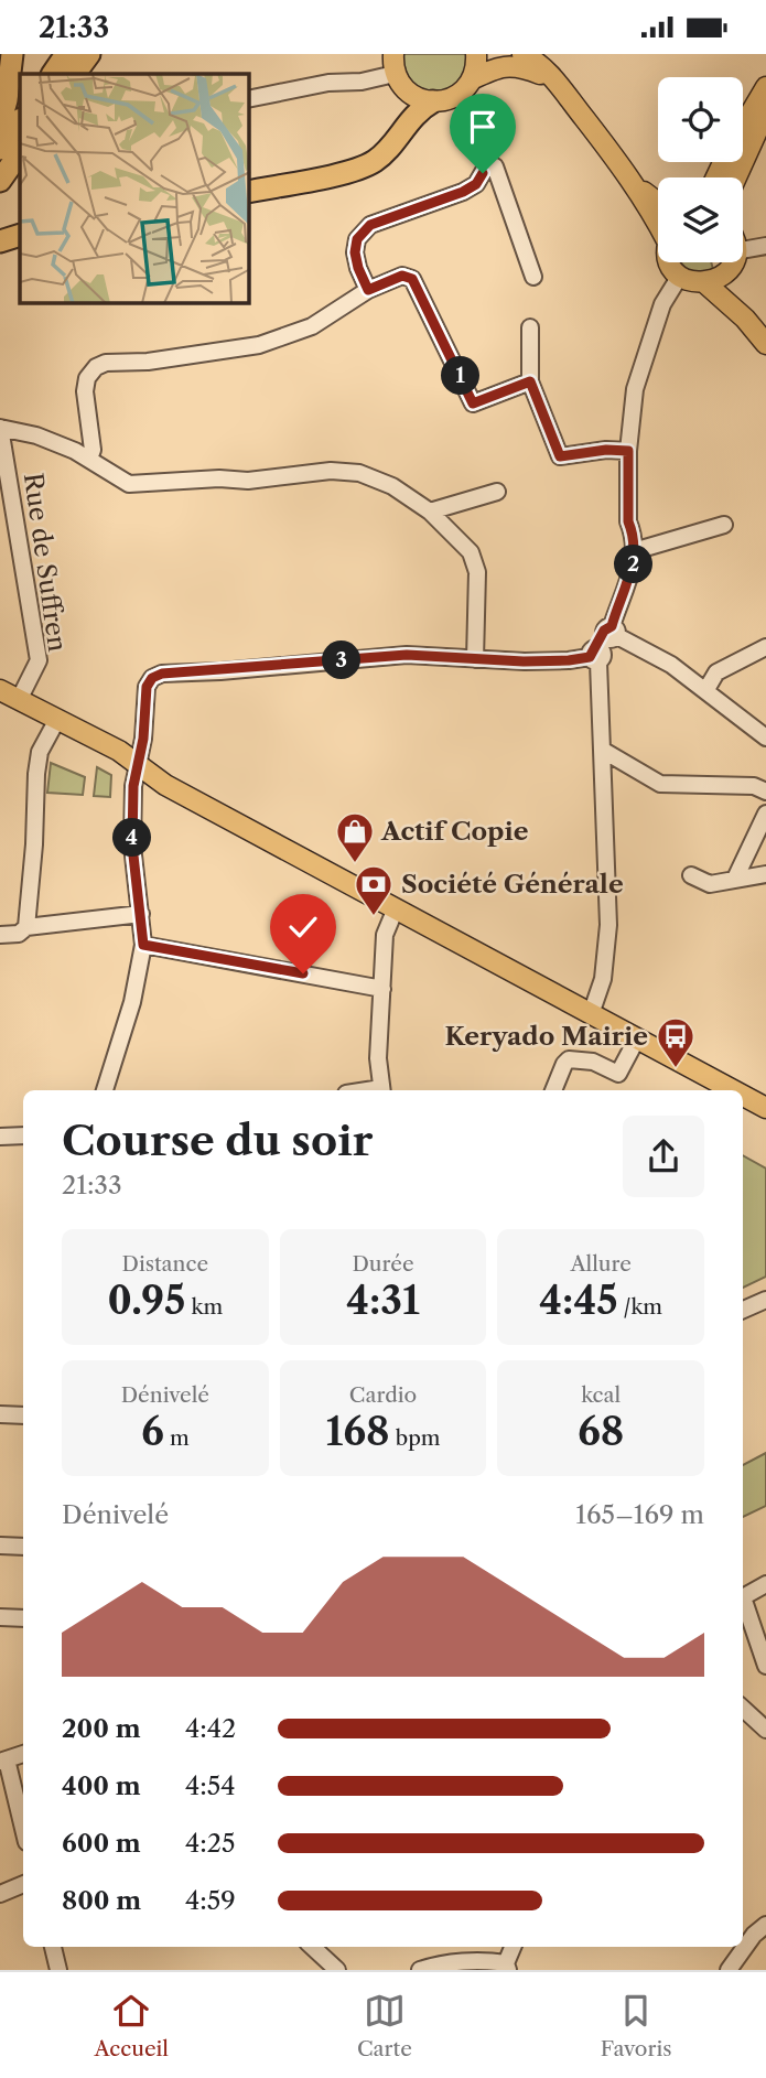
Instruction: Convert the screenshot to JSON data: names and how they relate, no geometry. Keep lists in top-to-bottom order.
{
  "streets": {
    "street": ["Rue de Suffren"]
  },
  "places": {
    "shop": ["Actif Copie"],
    "bank": ["Société Générale"],
    "bus stop": ["Keryado Mairie"]
  },
  "page": {
    "status": "21:33",
    "pins": [
      "1",
      "2",
      "3",
      "4"
    ],
    "heading": ["Course du soir", "21:33"],
    "stats": [
      ["Distance", "0.95 km"],
      ["Durée", "4:31"],
      ["Allure", "4:45 /km"],
      ["Dénivelé", "6 m"],
      ["Cardio", "168 bpm"],
      ["kcal", "68"]
    ],
    "chart": ["Dénivelé", "165–169 m"],
    "list": [
      {
        "name": "200 m",
        "note": "4:42"
      },
      {
        "name": "400 m",
        "note": "4:54"
      },
      {
        "name": "600 m",
        "note": "4:25"
      },
      {
        "name": "800 m",
        "note": "4:59"
      }
    ],
    "tabs": ["Accueil", "Carte", "Favoris"]
  }
}
